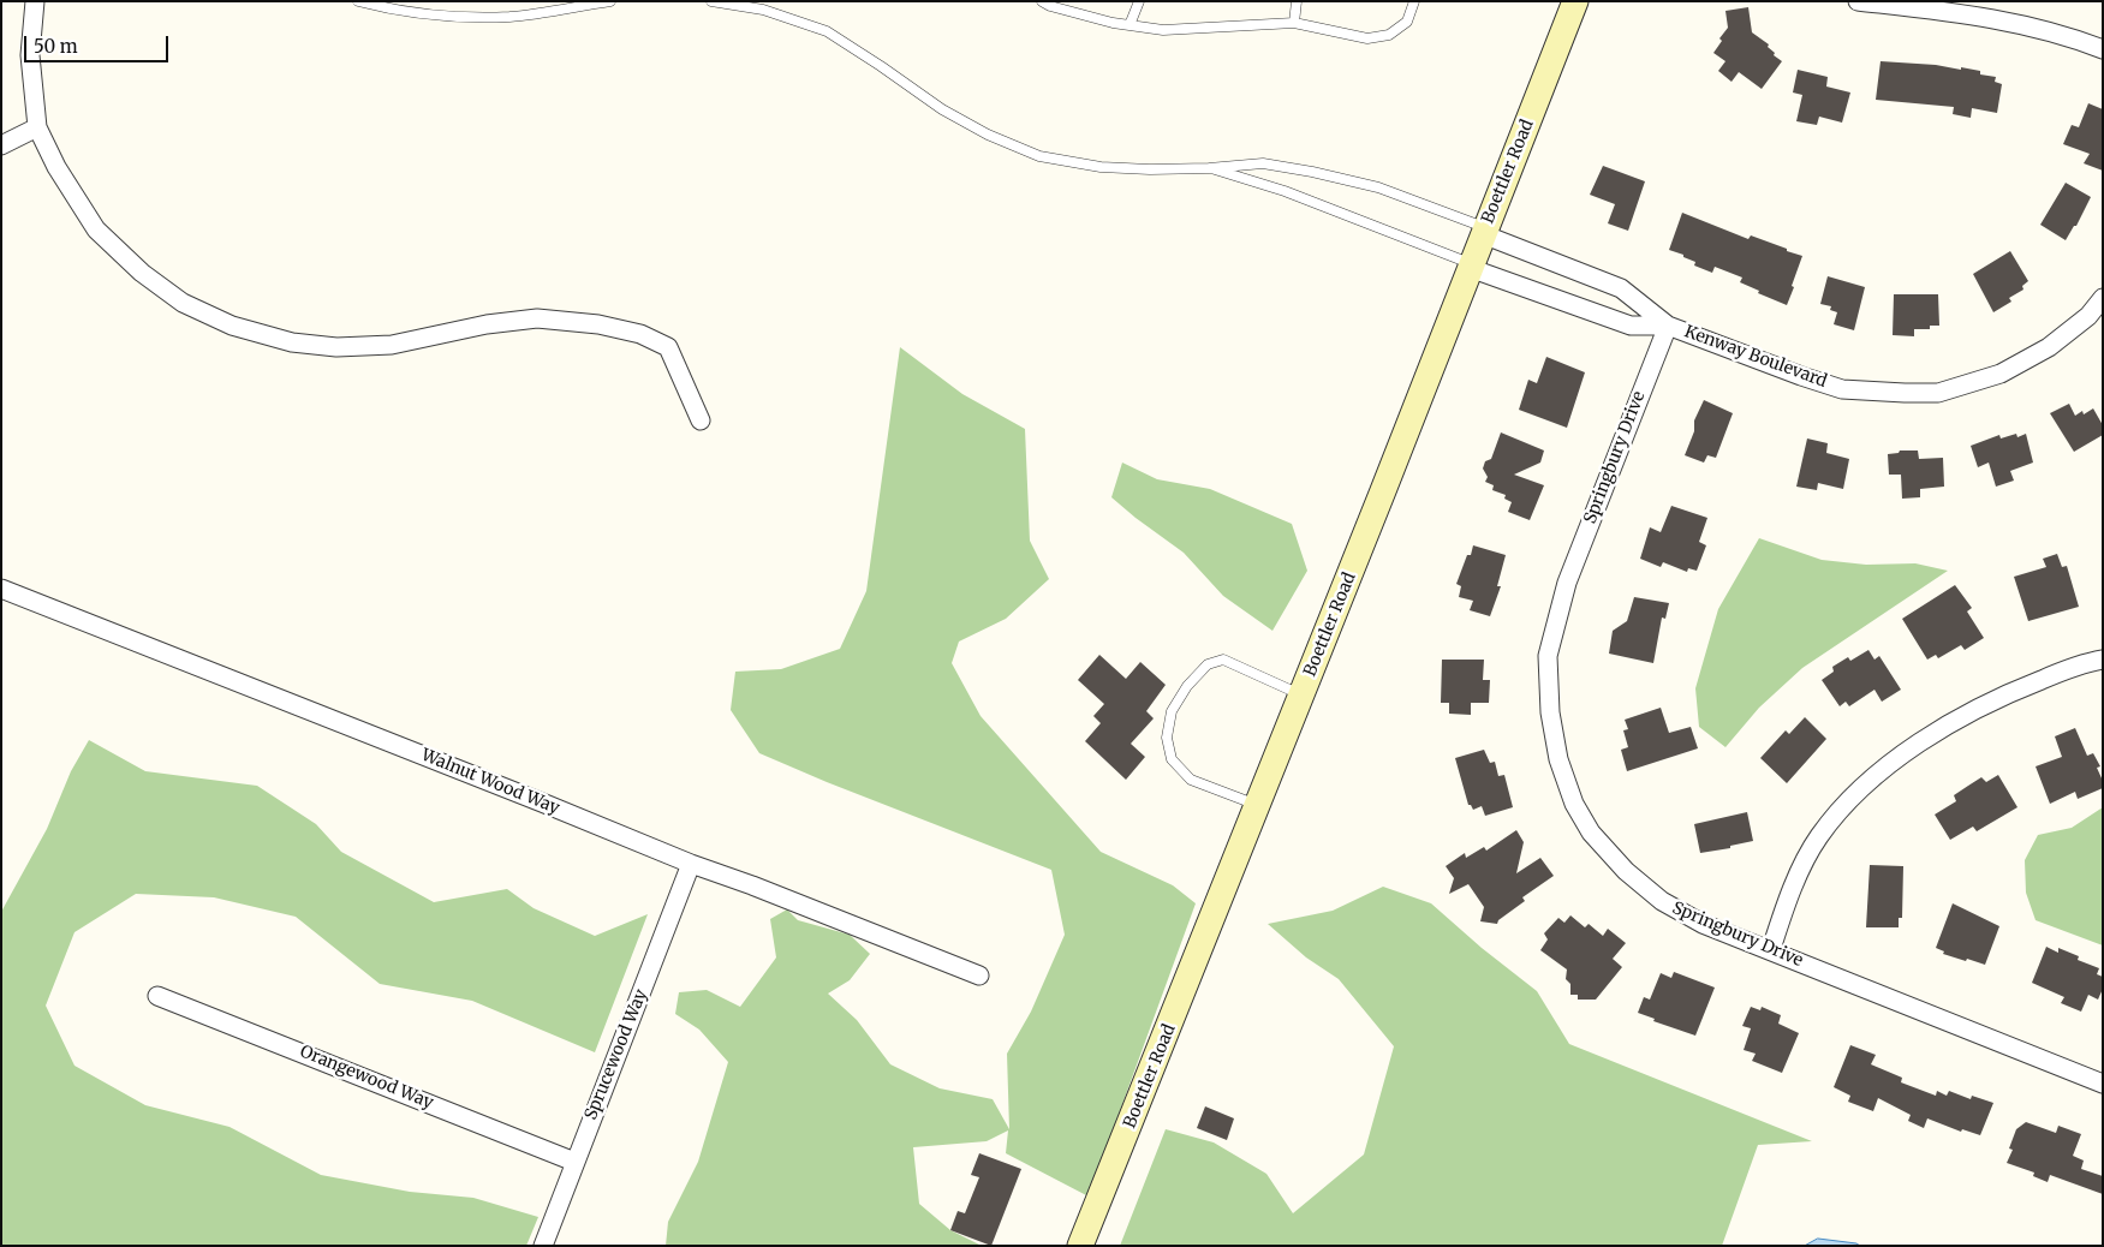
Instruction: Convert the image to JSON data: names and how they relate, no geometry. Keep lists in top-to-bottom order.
{
  "streets": {
    "street": [
      "Boettler Road",
      "Kenway Boulevard",
      "Springbury Drive",
      "Walnut Wood Way",
      "Sprucewood Way",
      "Orangewood Way"
    ]
  },
  "crossings": [
    ["Boettler Road", "Kenway Boulevard"],
    ["Kenway Boulevard", "Springbury Drive"],
    ["Walnut Wood Way", "Sprucewood Way"],
    ["Sprucewood Way", "Orangewood Way"]
  ],
  "scale_bar": "50 m"
}
